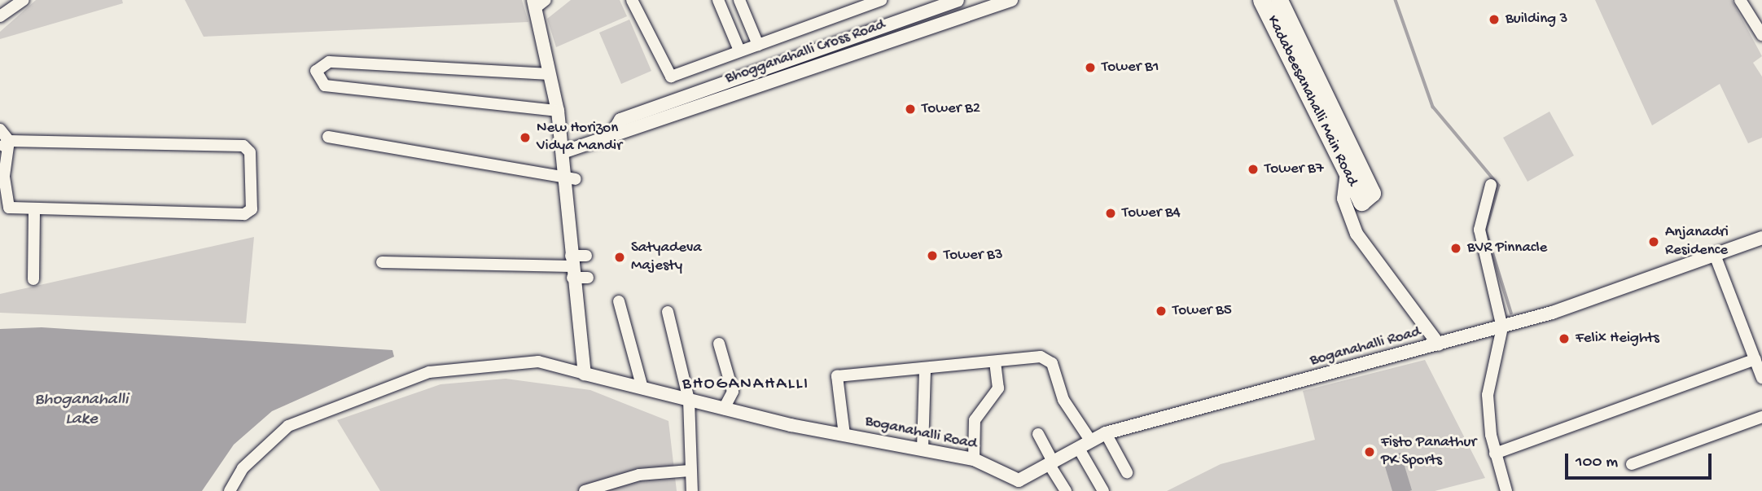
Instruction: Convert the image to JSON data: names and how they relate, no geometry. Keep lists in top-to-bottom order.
{
  "streets": {
    "main road": ["Kadabeesanahalli Main Road"],
    "street": ["Bhogganahalli Cross Road", "Boganahalli Road"]
  },
  "districts": ["BHOGANAHALLI"],
  "water": ["Bhoganahalli Lake"],
  "places": [
    "Building 3",
    "Tower B1",
    "Tower B2",
    "New Horizon Vidya Mandir",
    "Tower B7",
    "Tower B4",
    "Anjanadri Residence",
    "BVR Pinnacle",
    "Tower B3",
    "Satyadeva Majesty",
    "Tower B5",
    "Felix Heights",
    "Fisto Panathur PK Sports"
  ],
  "scale_bar": "100 m"
}
